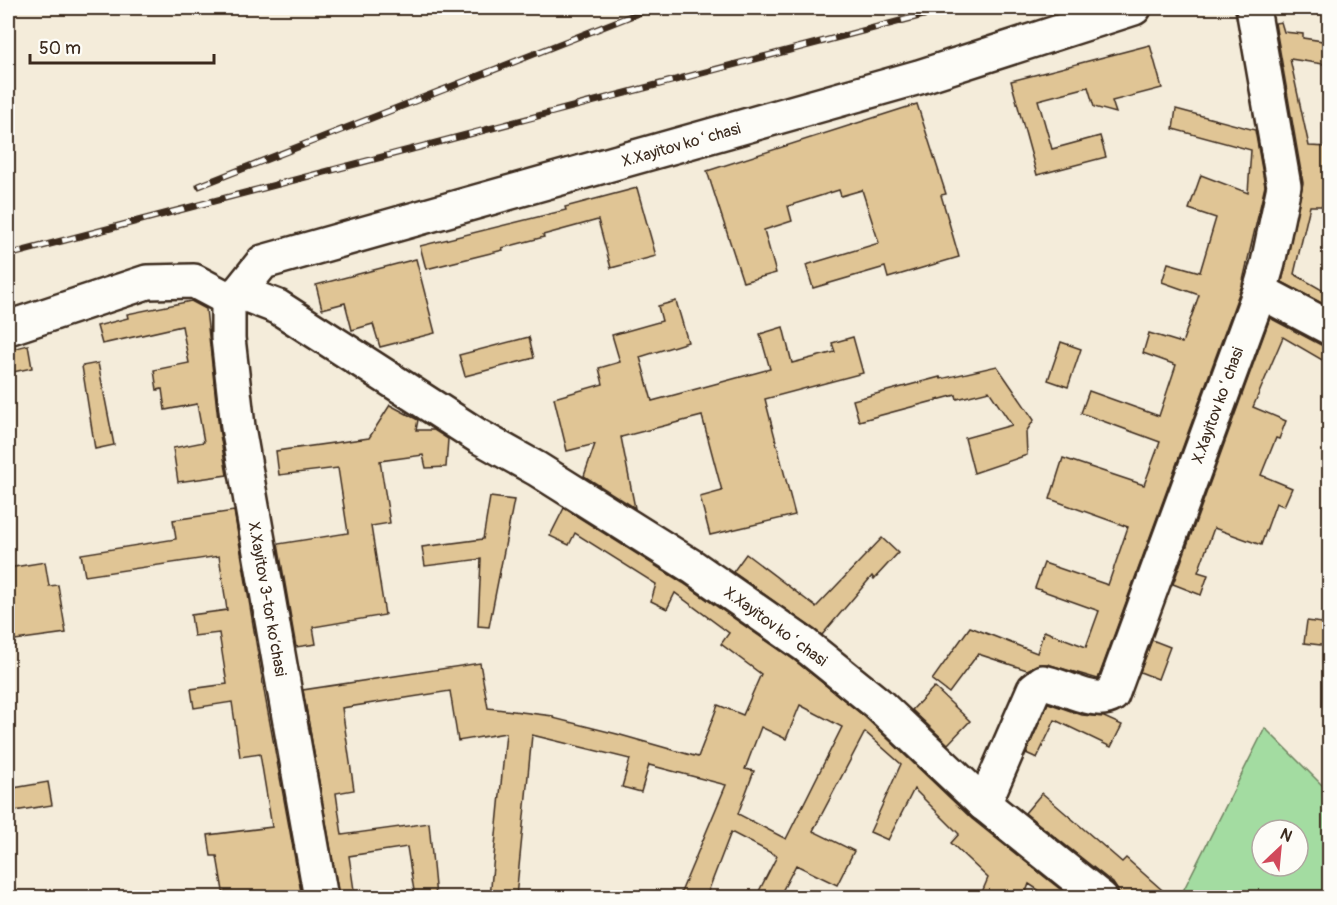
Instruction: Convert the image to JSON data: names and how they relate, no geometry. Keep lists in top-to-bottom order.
{
  "streets": {
    "street": ["X.Xayitov koʻchasi", "X.Xayitov 3-tor koʼchasi"]
  },
  "crossings": [
    ["X.Xayitov koʻchasi", "X.Xayitov 3-tor koʼchasi"]
  ],
  "scale_bar": "50 m",
  "north": "top right"
}
